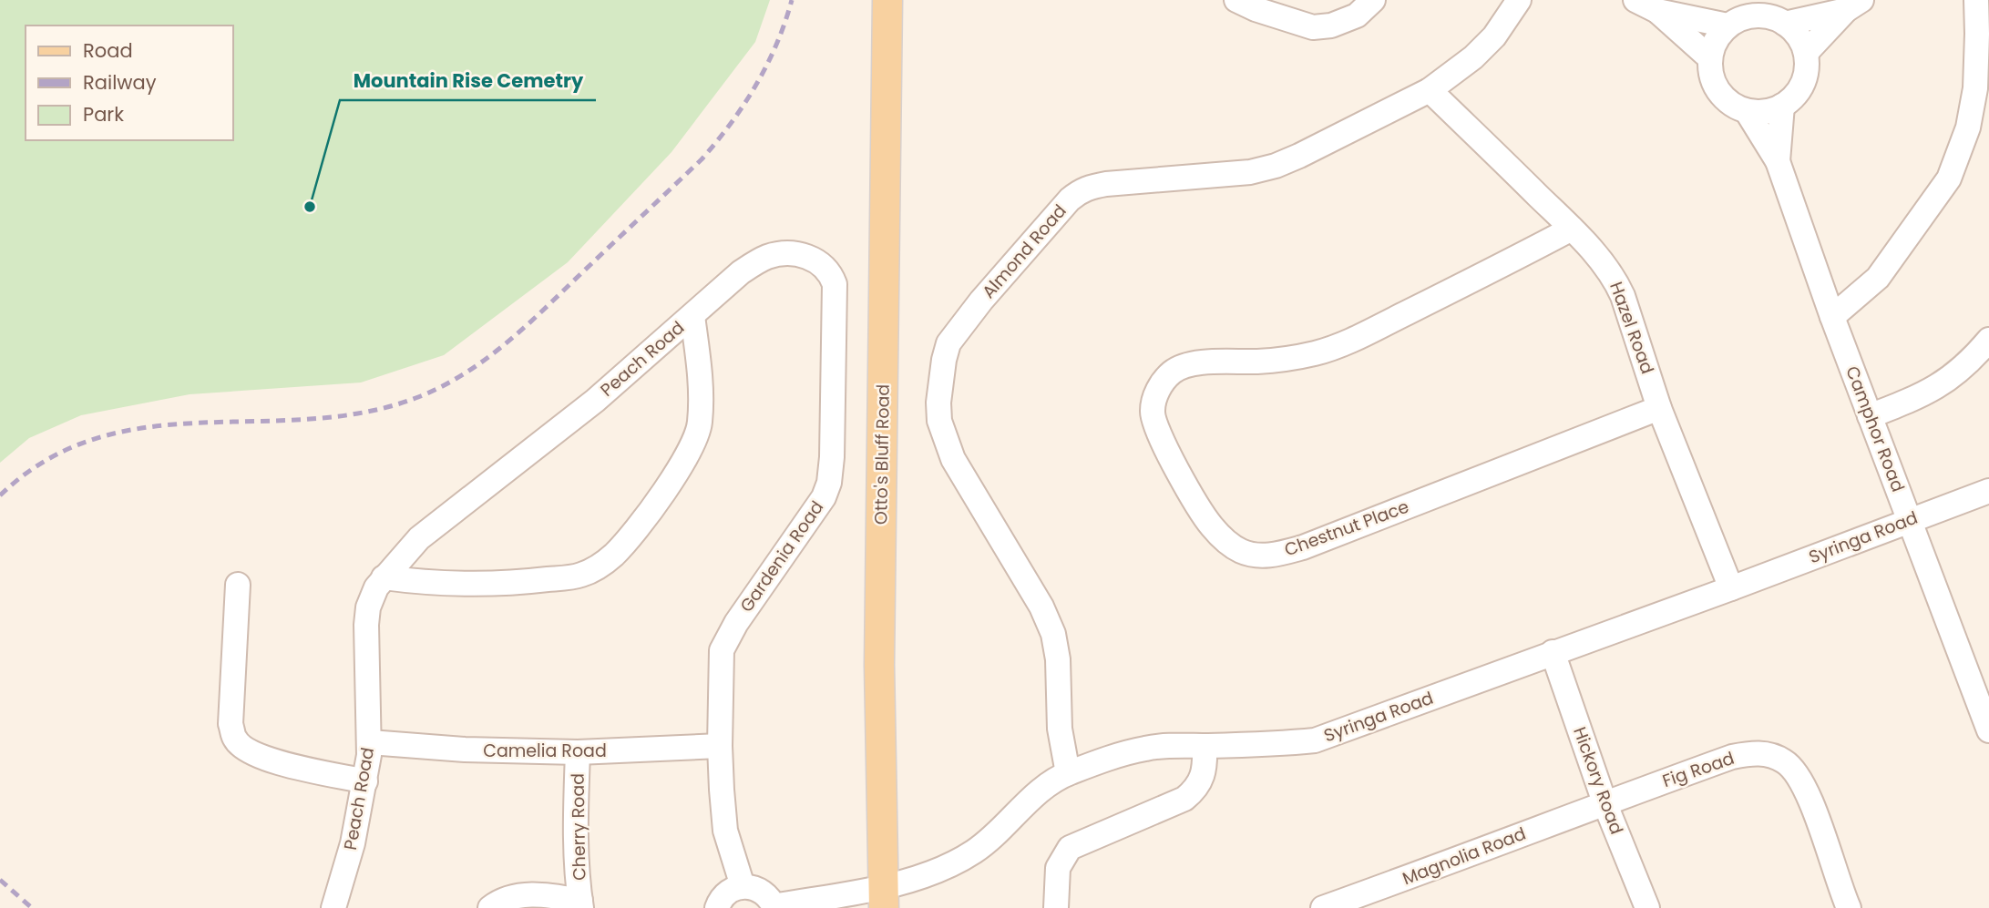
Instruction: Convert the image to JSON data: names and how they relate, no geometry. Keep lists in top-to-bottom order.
{
  "streets": {
    "main road": ["Otto's Bluff Road"],
    "street": [
      "Almond Road",
      "Hazel Road",
      "Peach Road",
      "Camphor Road",
      "Chestnut Place",
      "Syringa Road",
      "Gardenia Road",
      "Camelia Road",
      "Fig Road",
      "Hickory Road",
      "Cherry Road",
      "Magnolia Road"
    ]
  },
  "crossings": [
    ["Almond Road", "Hazel Road"],
    ["Almond Road", "Syringa Road"],
    ["Hazel Road", "Chestnut Place"],
    ["Hazel Road", "Syringa Road"],
    ["Peach Road", "Gardenia Road"],
    ["Peach Road", "Camelia Road"],
    ["Camphor Road", "Syringa Road"],
    ["Otto's Bluff Road", "Syringa Road"],
    ["Syringa Road", "Hickory Road"],
    ["Gardenia Road", "Camelia Road"],
    ["Camelia Road", "Cherry Road"],
    ["Fig Road", "Hickory Road"],
    ["Fig Road", "Magnolia Road"],
    ["Hickory Road", "Magnolia Road"]
  ],
  "places": ["Mountain Rise Cemetry"],
  "legend": ["Road", "Railway", "Park"]
}
